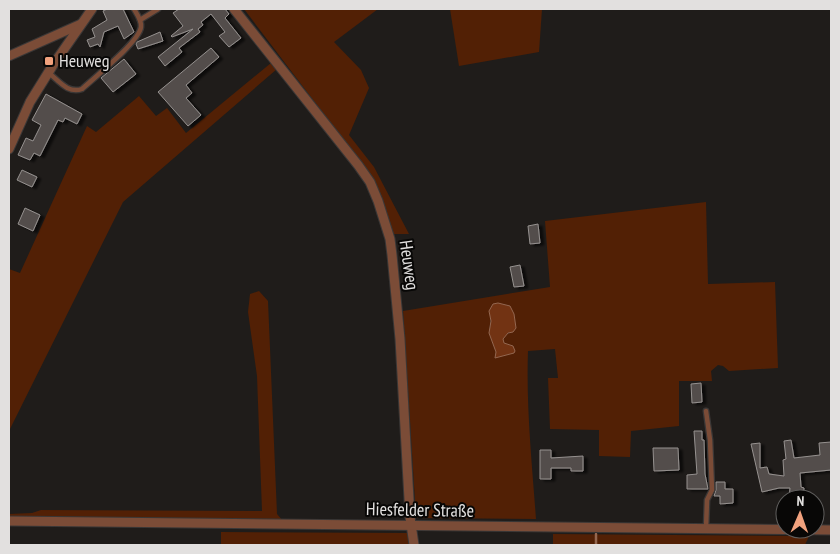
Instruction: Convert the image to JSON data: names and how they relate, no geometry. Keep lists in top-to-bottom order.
{
  "streets": {
    "street": ["Heuweg", "Hiesfelder Straße"]
  },
  "crossings": [
    ["Heuweg", "Hiesfelder Straße"]
  ],
  "places": {
    "transit": ["Heuweg"]
  },
  "north": "top"
}
